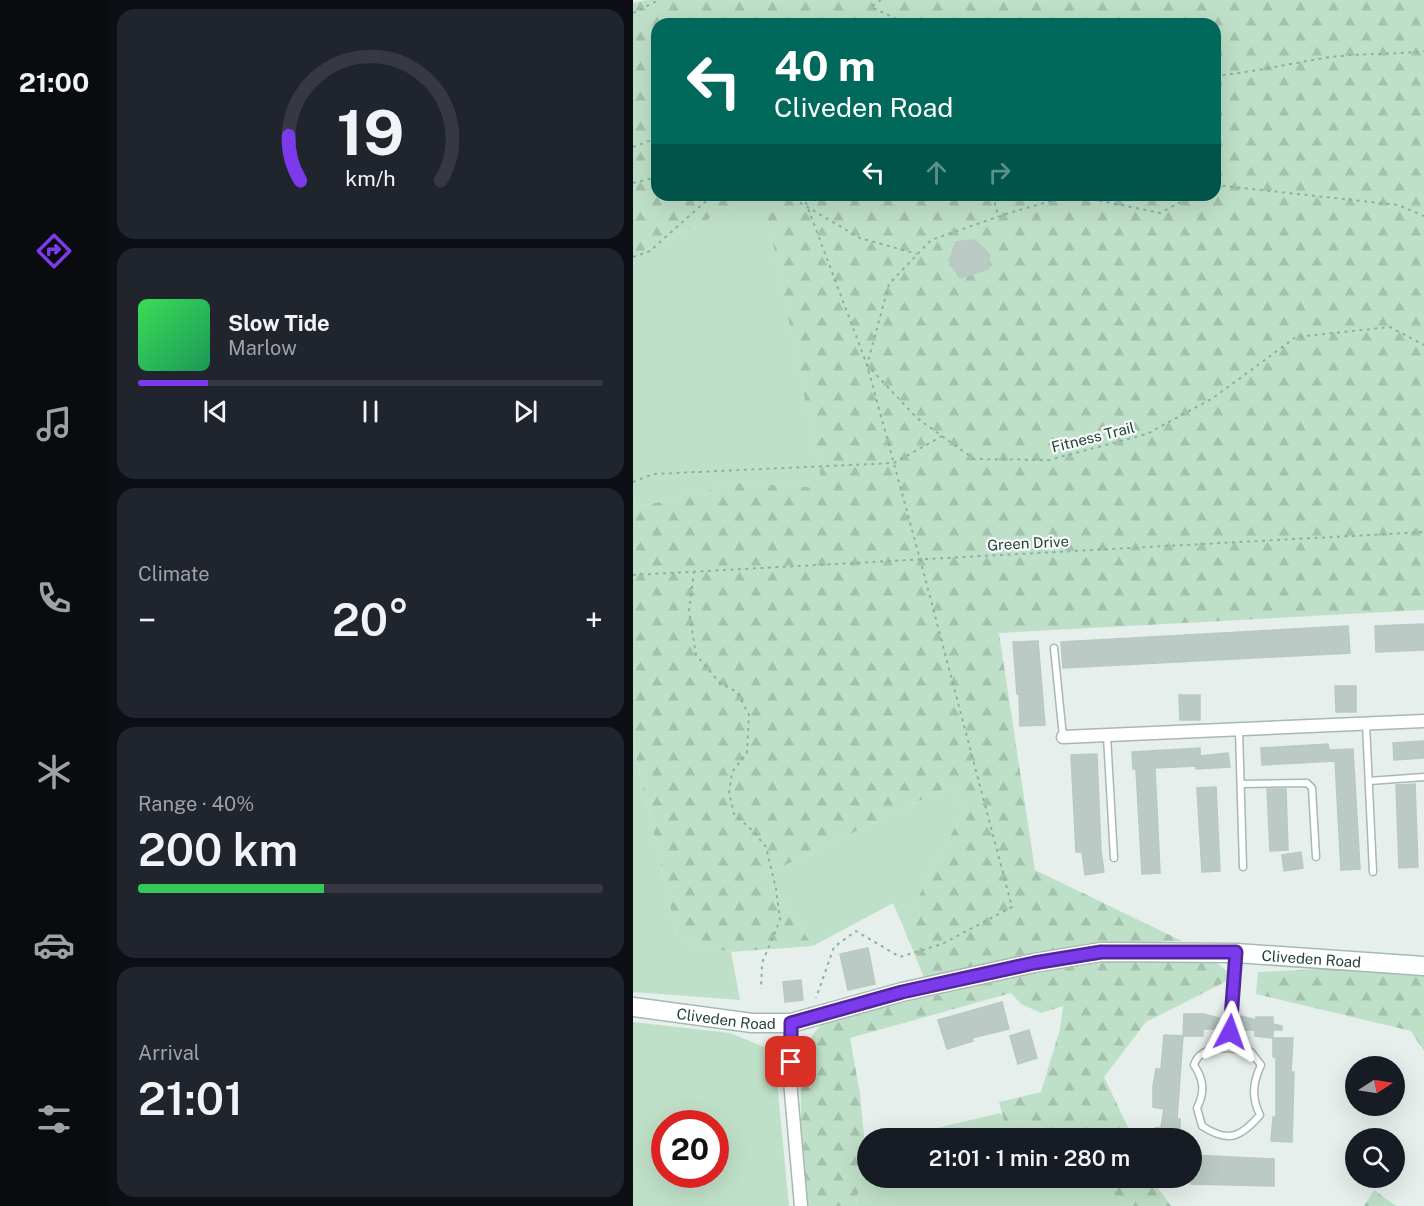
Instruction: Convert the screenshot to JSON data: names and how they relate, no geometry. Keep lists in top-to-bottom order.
{
  "streets": {
    "street": ["Cliveden Road"],
    "path": ["Fitness Trail", "Green Drive"]
  },
  "north": "right",
  "page": {
    "tabs": "21:00",
    "turn": ["40 m", "Cliveden Road"],
    "song": ["Slow Tide", "Marlow"],
    "tile": [
      "Climate",
      ["Range · 40%", "200 km"],
      ["Arrival", "21:01"]
    ],
    "heat": ["−", "20°", "+"],
    "limit": "20",
    "trip": "21:01 · 1 min · 280 m",
    "gauge": ["19", "km/h"]
  }
}
